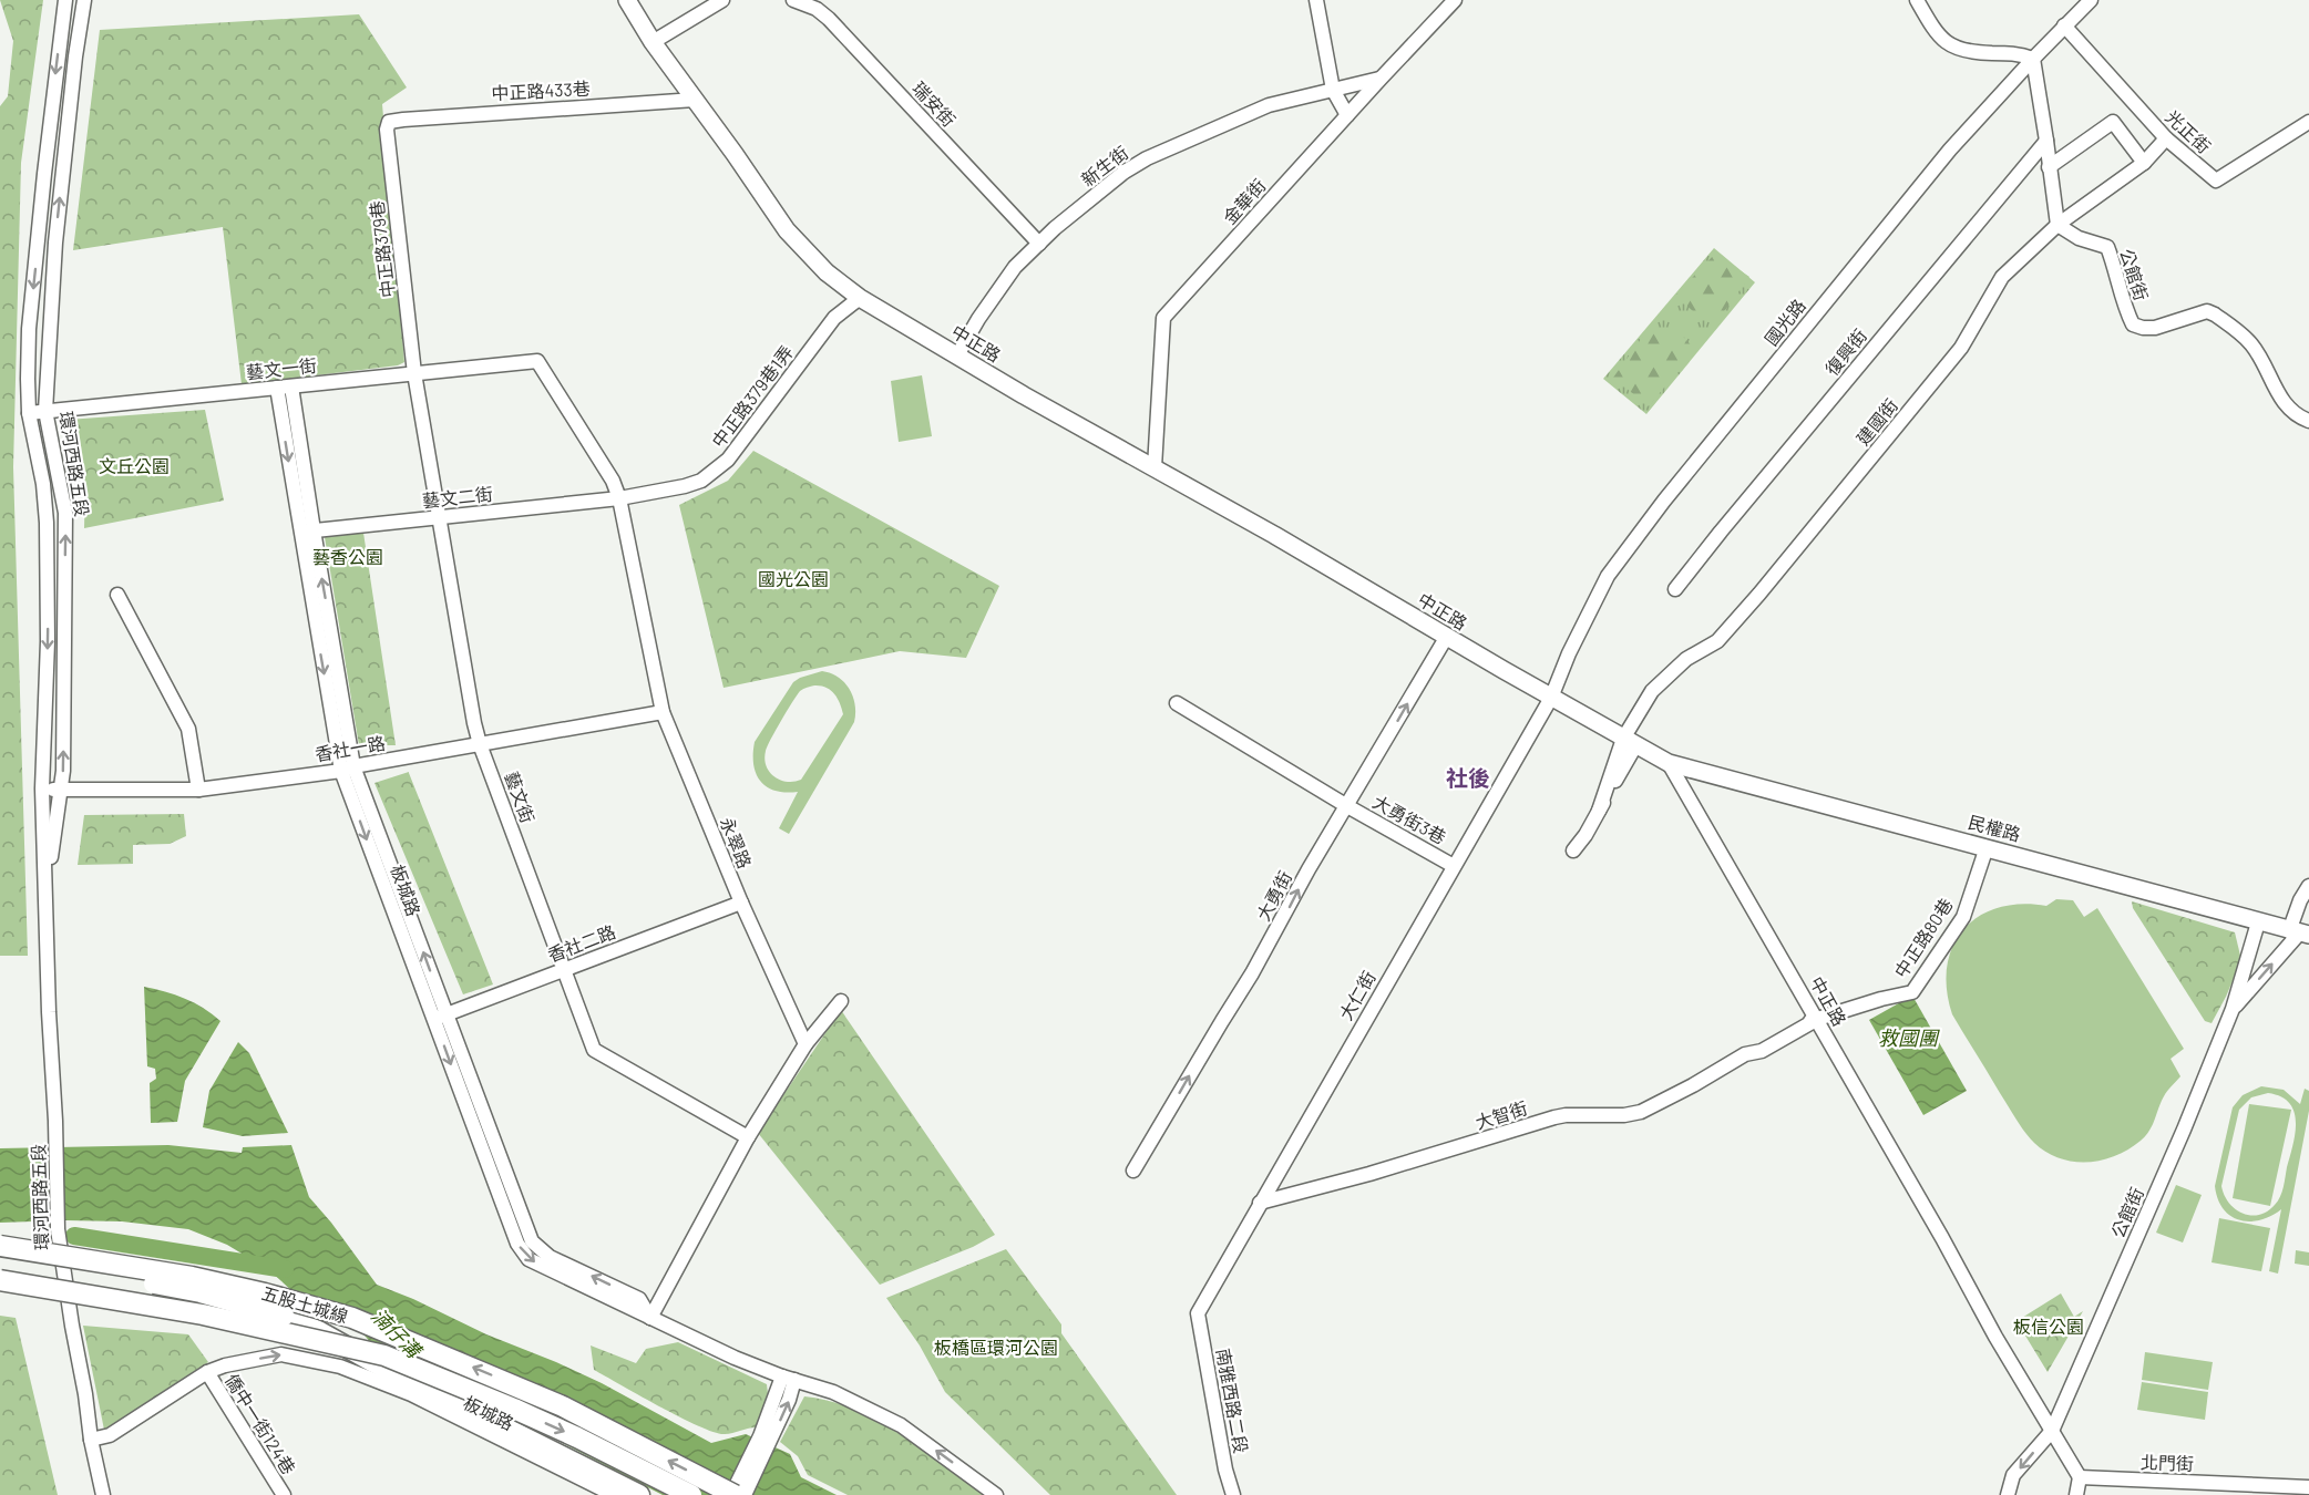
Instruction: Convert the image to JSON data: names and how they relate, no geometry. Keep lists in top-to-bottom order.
{
  "streets": {
    "highway": ["五股土城線"],
    "main road": ["中正路", "民權路"],
    "street": [
      "中正路433巷",
      "瑞安街",
      "光正街",
      "新生街",
      "金華街",
      "中正路379巷",
      "公館街",
      "國光路",
      "復興街",
      "藝文一街",
      "中正路379巷1弄",
      "建國街",
      "環河西路五段",
      "藝文二街",
      "香社一路",
      "藝文街",
      "大勇街3巷",
      "永翠路",
      "板城路",
      "大勇街",
      "中正路80巷",
      "香社二路",
      "大仁街",
      "大智街",
      "南雅西路二段",
      "僑中一街124巷",
      "北門街"
    ]
  },
  "crossings": [
    ["中正路433巷", "中正路379巷"],
    ["中正路433巷", "中正路"],
    ["瑞安街", "新生街"],
    ["光正街", "國光路"],
    ["光正街", "建國街"],
    ["新生街", "金華街"],
    ["新生街", "中正路"],
    ["金華街", "中正路"],
    ["中正路379巷", "藝文一街"],
    ["中正路379巷", "藝文街"],
    ["公館街", "中正路"],
    ["公館街", "建國街"],
    ["國光路", "中正路"],
    ["國光路", "大仁街"],
    ["中正路", "中正路379巷1弄"],
    ["中正路", "建國街"],
    ["中正路", "民權路"],
    ["中正路", "大勇街"],
    ["中正路", "中正路80巷"],
    ["中正路", "大仁街"],
    ["中正路", "大智街"],
    ["藝文一街", "環河西路五段"],
    ["藝文一街", "藝文街"],
    ["藝文一街", "永翠路"],
    ["藝文一街", "板城路"],
    ["中正路379巷1弄", "藝文二街"],
    ["中正路379巷1弄", "永翠路"],
    ["環河西路五段", "香社一路"],
    ["環河西路五段", "板城路"],
    ["藝文二街", "藝文街"],
    ["藝文二街", "永翠路"],
    ["藝文二街", "板城路"],
    ["香社一路", "藝文街"],
    ["香社一路", "永翠路"],
    ["香社一路", "板城路"],
    ["藝文街", "香社二路"],
    ["大勇街3巷", "大勇街"],
    ["大勇街3巷", "大仁街"],
    ["民權路", "中正路80巷"],
    ["永翠路", "香社二路"],
    ["板城路", "香社二路"],
    ["板城路", "僑中一街124巷"],
    ["中正路80巷", "大智街"],
    ["大仁街", "大智街"],
    ["大仁街", "南雅西路二段"]
  ],
  "one_way": ["大勇街"],
  "districts": ["社後"],
  "water": ["救國團", "湳仔溝"],
  "parks": [
    "文丘公園",
    "藝香公園",
    "國光公園",
    "板信公園",
    "板橋區環河公園"
  ]
}
